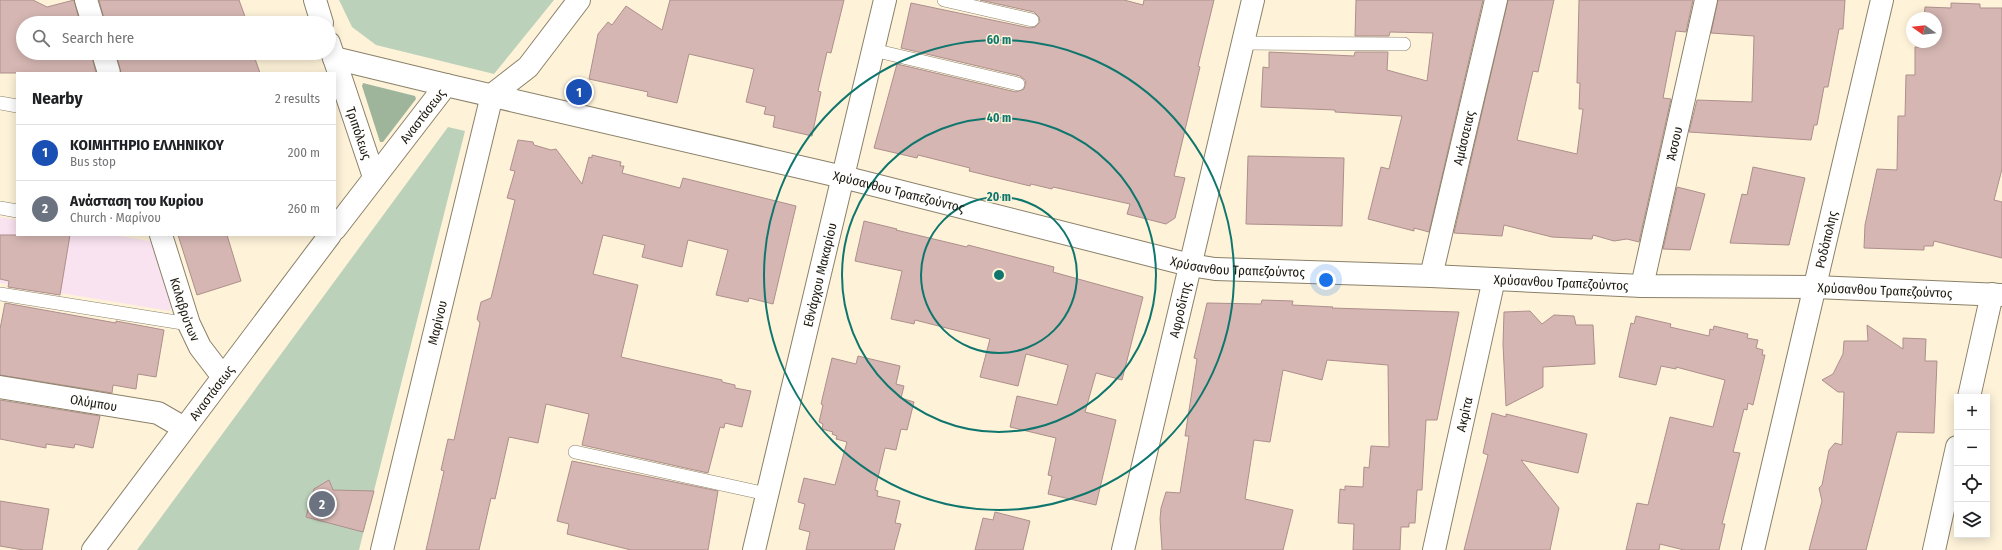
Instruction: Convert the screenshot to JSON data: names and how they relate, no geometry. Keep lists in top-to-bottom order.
{
  "streets": {
    "street": [
      "Αναστάσεως",
      "Τριπόλεως",
      "Αμάσσειας",
      "Άσσου",
      "Χρύσανθου Τραπεζούντος",
      "Ροδόπολης",
      "Εθνάρχου Μακαρίου",
      "Καλαβρύτων",
      "Αφροδίτης",
      "Μαρίνου",
      "Ολύμπου",
      "Ακρίτα"
    ]
  },
  "crossings": [
    ["Αναστάσεως", "Τριπόλεως"],
    ["Αναστάσεως", "Χρύσανθου Τραπεζούντος"],
    ["Αναστάσεως", "Καλαβρύτων"],
    ["Αναστάσεως", "Μαρίνου"],
    ["Αναστάσεως", "Ολύμπου"],
    ["Αμάσσειας", "Χρύσανθου Τραπεζούντος"],
    ["Άσσου", "Χρύσανθου Τραπεζούντος"],
    ["Χρύσανθου Τραπεζούντος", "Ροδόπολης"],
    ["Χρύσανθου Τραπεζούντος", "Εθνάρχου Μακαρίου"],
    ["Χρύσανθου Τραπεζούντος", "Αφροδίτης"],
    ["Χρύσανθου Τραπεζούντος", "Μαρίνου"],
    ["Χρύσανθου Τραπεζούντος", "Ακρίτα"]
  ],
  "north": "left",
  "page": {
    "search": "Search here",
    "heading": ["Nearby", "2 results"],
    "pins": ["1", "2"],
    "list": [
      {
        "mark": "1",
        "name": "ΚΟΙΜΗΤΗΡΙΟ ΕΛΛΗΝΙΚΟΥ",
        "note": "Bus stop",
        "value": "200 m"
      },
      {
        "mark": "2",
        "name": "Ανάσταση του Κυρίου",
        "note": "Church · Μαρίνου",
        "value": "260 m"
      }
    ],
    "map_buttons": ["+", "−"]
  },
  "rings": ["60 m", "40 m", "20 m"]
}
